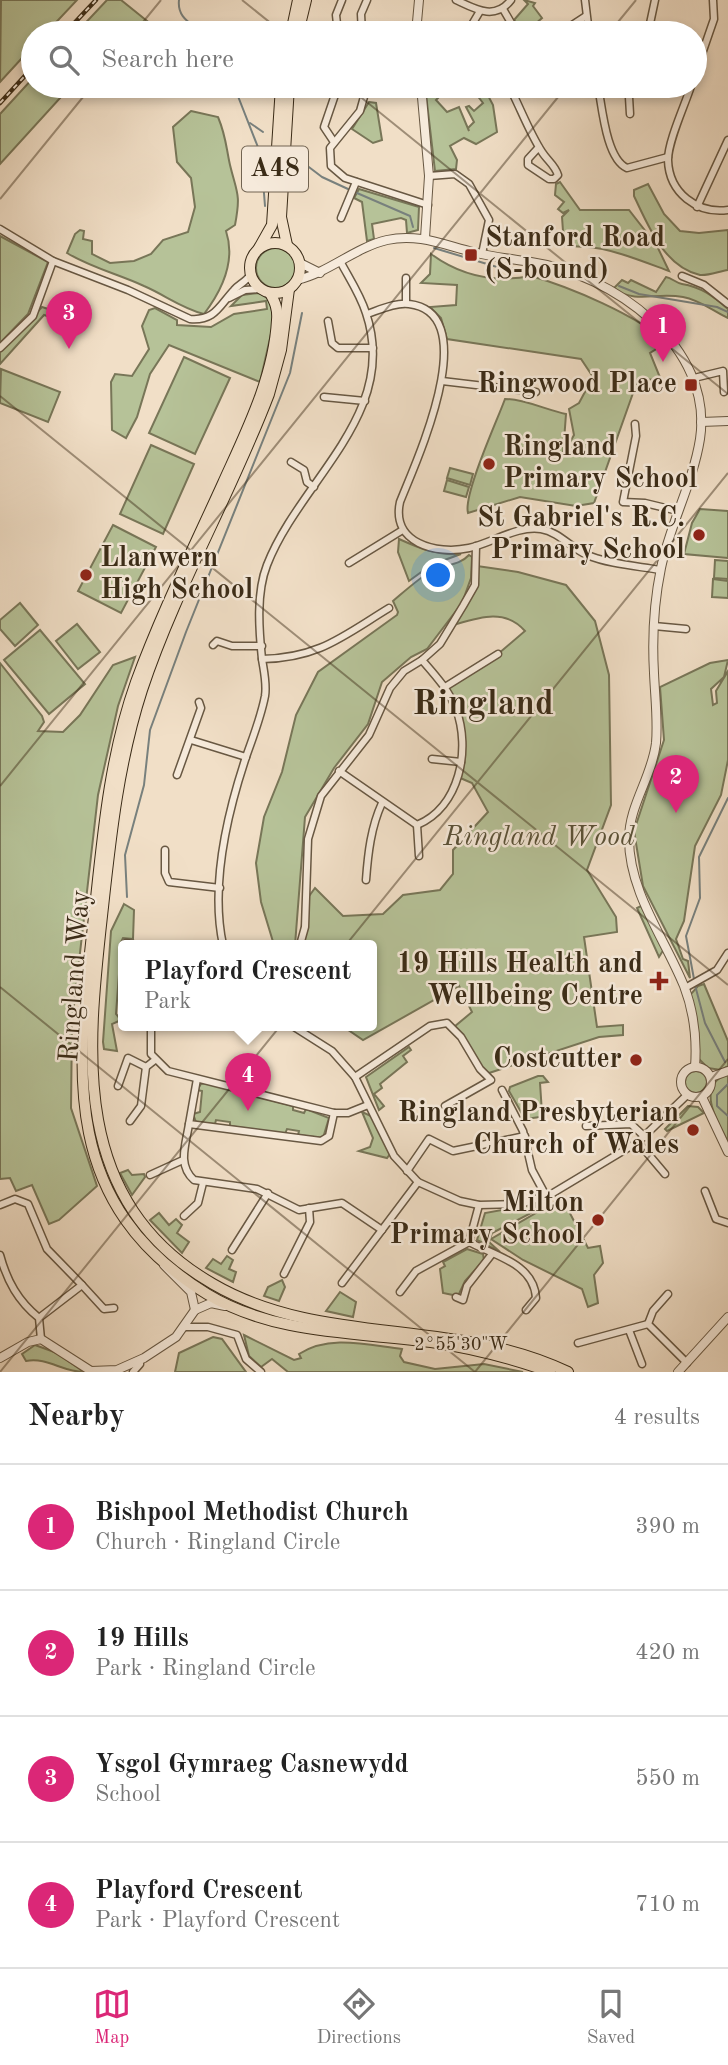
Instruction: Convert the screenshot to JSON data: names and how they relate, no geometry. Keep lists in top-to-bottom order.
{
  "streets": {
    "main road": ["A48", "Ringland Way"]
  },
  "crossings": [
    ["A48", "Ringland Way"]
  ],
  "districts": ["Ringland"],
  "parks": ["Ringland Wood"],
  "places": {
    "transit": ["Stanford Road (S-bound)", "Ringwood Place"],
    "other": [
      "Ringland Primary School",
      "St Gabriel's R.C. Primary School",
      "Llanwern High School",
      "Costcutter",
      "Ringland Presbyterian Church of Wales",
      "Milton Primary School"
    ],
    "health": ["19 Hills Health and Wellbeing Centre"]
  },
  "page": {
    "search": "Search here",
    "pins": [
      "3",
      "1",
      "2",
      "4"
    ],
    "popup": ["Playford Crescent", "Park"],
    "heading": ["Nearby", "4 results"],
    "list": [
      {
        "mark": "1",
        "name": "Bishpool Methodist Church",
        "note": "Church · Ringland Circle",
        "value": "390 m"
      },
      {
        "mark": "2",
        "name": "19 Hills",
        "note": "Park · Ringland Circle",
        "value": "420 m"
      },
      {
        "mark": "3",
        "name": "Ysgol Gymraeg Casnewydd",
        "note": "School",
        "value": "550 m"
      },
      {
        "mark": "4",
        "name": "Playford Crescent",
        "note": "Park · Playford Crescent",
        "value": "710 m"
      }
    ],
    "nav": ["Map", "Directions", "Saved"]
  },
  "coordinates": ["2°55'30\"W"]
}
